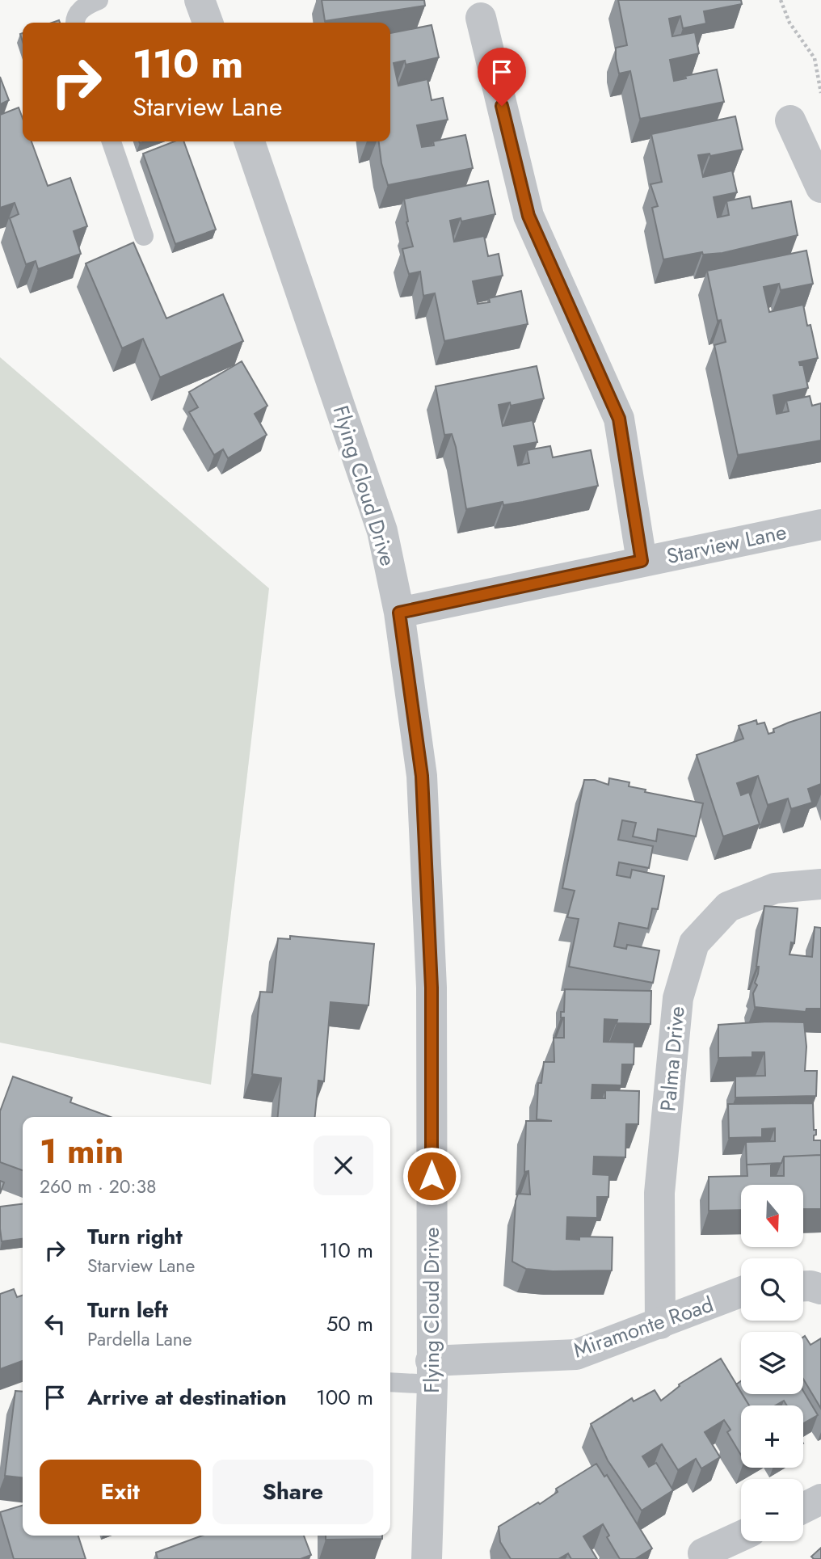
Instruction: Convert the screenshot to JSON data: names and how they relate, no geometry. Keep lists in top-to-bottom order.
{
  "streets": {
    "street": [
      "Flying Cloud Drive",
      "Starview Lane",
      "Palma Drive",
      "Miramonte Road"
    ]
  },
  "crossings": [
    ["Flying Cloud Drive", "Starview Lane"],
    ["Flying Cloud Drive", "Miramonte Road"],
    ["Palma Drive", "Miramonte Road"]
  ],
  "north": "bottom",
  "page": {
    "turn": ["110 m", "Starview Lane"],
    "heading": ["1 min", "260 m · 20:38"],
    "map_buttons": ["+", "−"],
    "list": [
      {
        "name": "Turn right",
        "note": "Starview Lane",
        "value": "110 m"
      },
      {
        "name": "Turn left",
        "note": "Pardella Lane",
        "value": "50 m"
      },
      {
        "name": "Arrive at destination",
        "value": "100 m"
      }
    ],
    "buttons": ["Exit", "Share"]
  }
}
